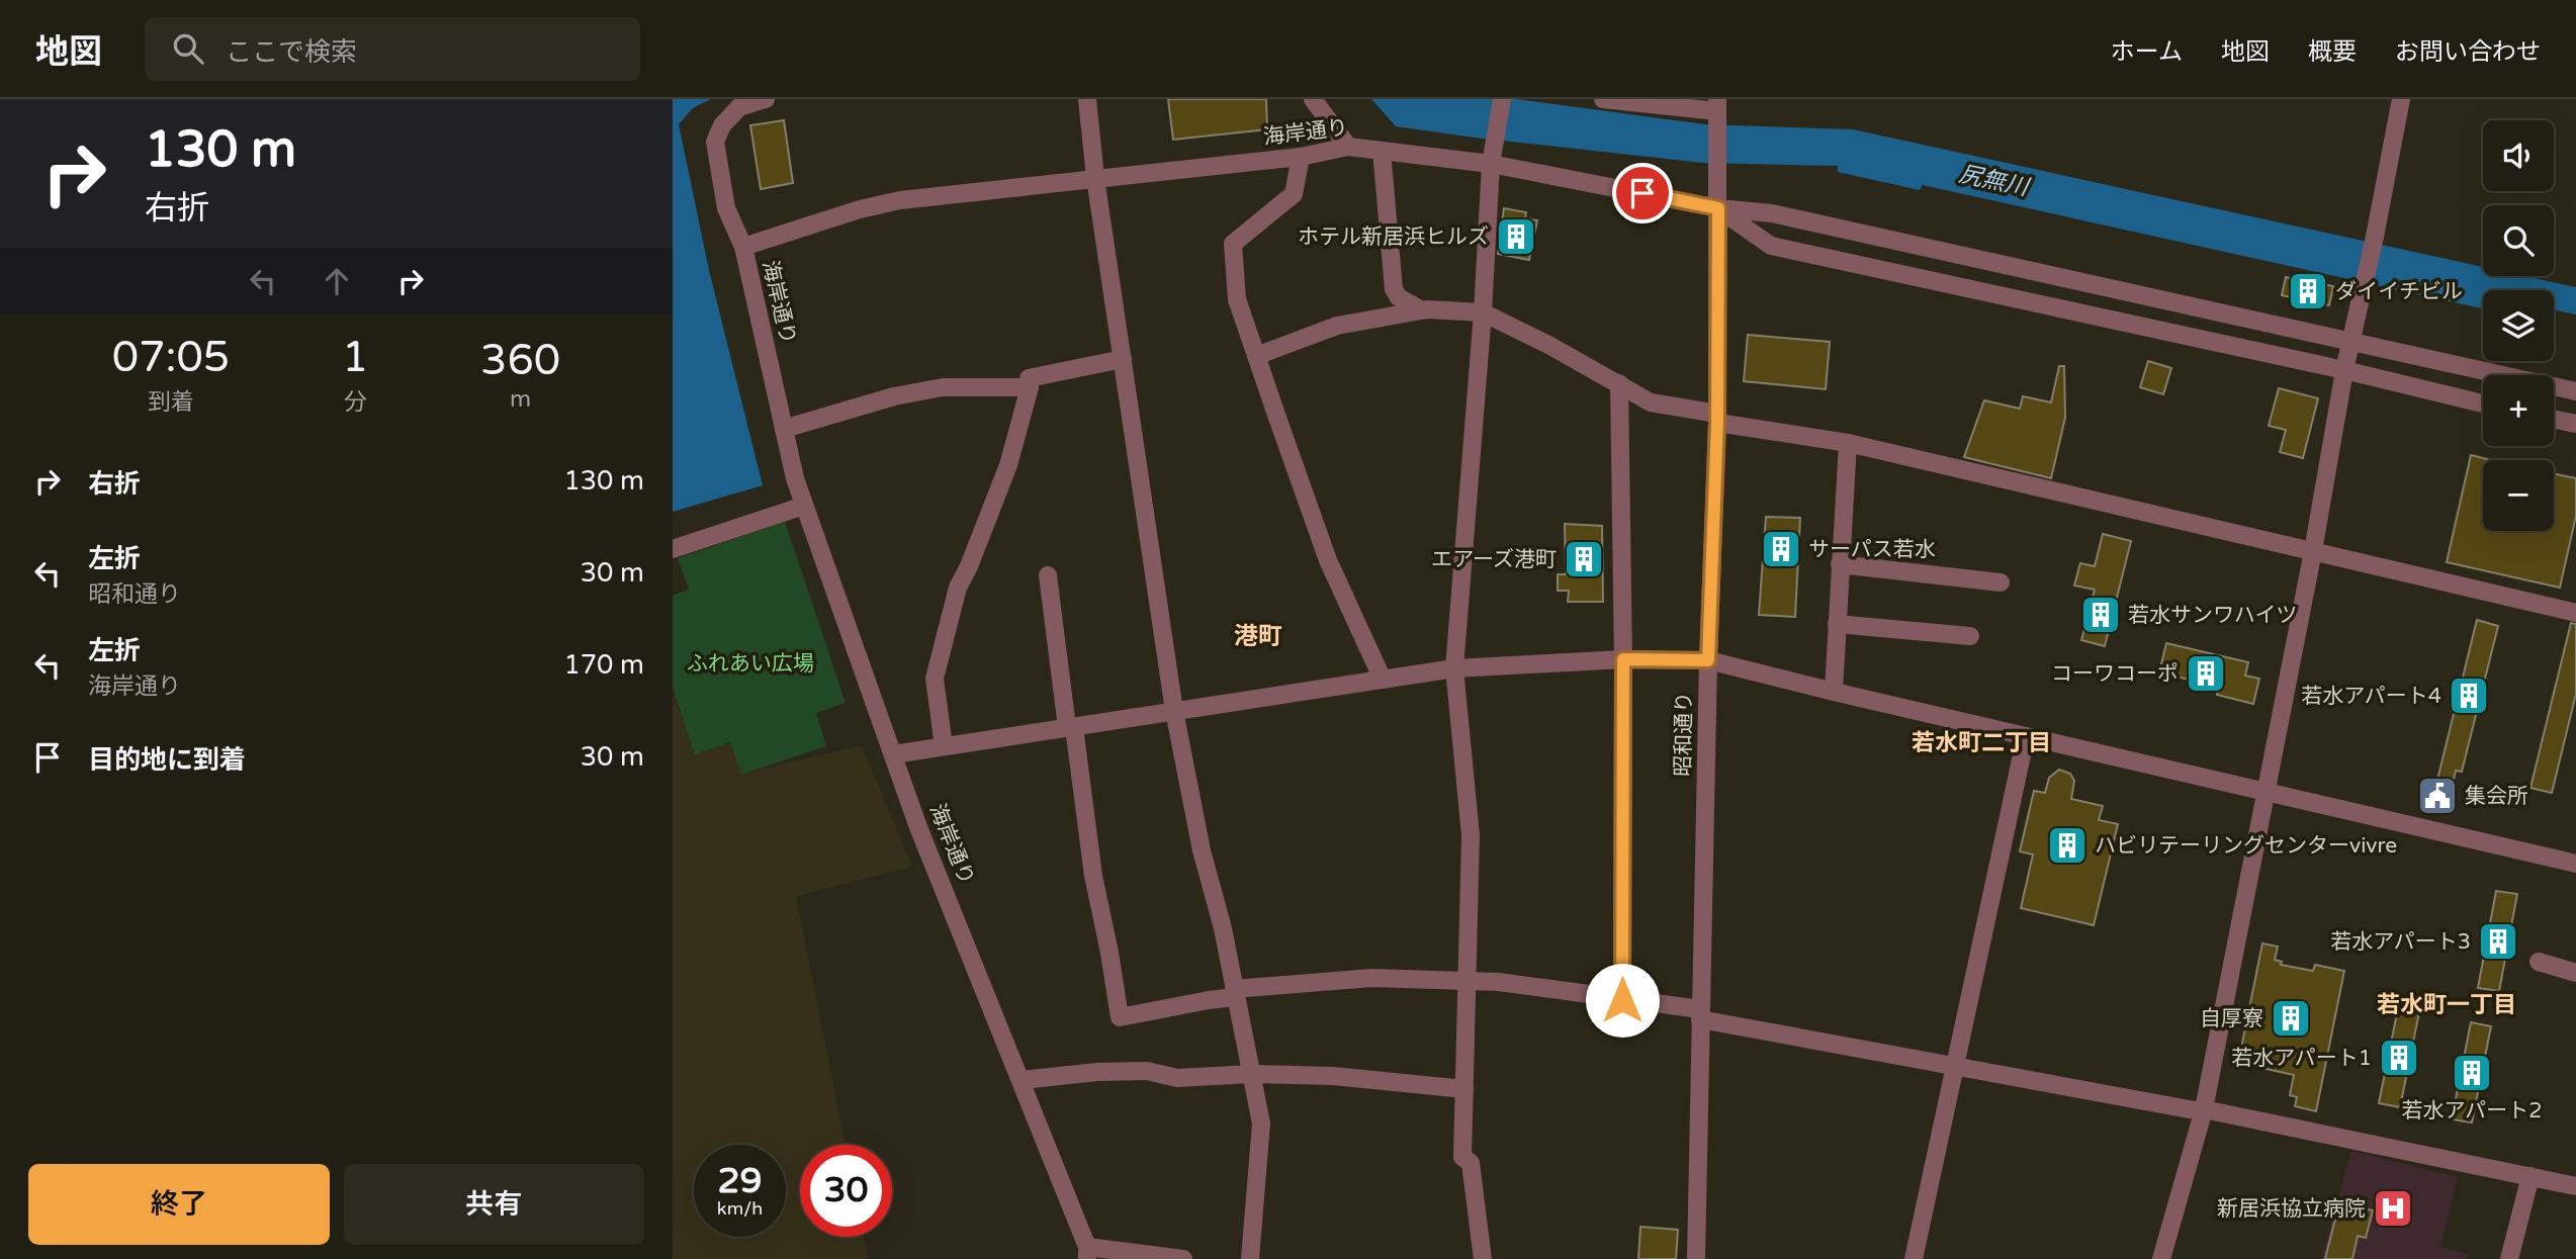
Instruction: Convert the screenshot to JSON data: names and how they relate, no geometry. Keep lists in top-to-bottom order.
{
  "streets": {
    "street": ["海岸通り", "昭和通り"]
  },
  "crossings": [
    ["海岸通り", "昭和通り"]
  ],
  "districts": ["港町", "若水町二丁目", "若水町一丁目"],
  "water": ["尻無川"],
  "parks": ["ふれあい広場"],
  "places": {
    "building": [
      "ホテル新居浜ヒルズ",
      "ダイイチビル",
      "サーパス若水",
      "エアーズ港町",
      "若水サンワハイツ",
      "コーワコーポ",
      "若水アパート4",
      "ハビリテーリングセンターvivre",
      "若水アパート3",
      "自厚寮",
      "若水アパート1",
      "若水アパート2"
    ],
    "public building": ["集会所"],
    "hospital": ["新居浜協立病院"]
  },
  "page": {
    "header": "地図",
    "search": "ここで検索",
    "nav": [
      "ホーム",
      "地図",
      "概要",
      "お問い合わせ"
    ],
    "turn": ["130 m", "右折"],
    "map_buttons": ["+", "−"],
    "eta": [
      "07:05",
      "到着",
      "1",
      "分",
      "360",
      "m"
    ],
    "list": [
      {
        "name": "右折",
        "value": "130 m"
      },
      {
        "name": "左折",
        "note": "昭和通り",
        "value": "30 m"
      },
      {
        "name": "左折",
        "note": "海岸通り",
        "value": "170 m"
      },
      {
        "name": "目的地に到着",
        "value": "30 m"
      }
    ],
    "speed": "29 km/h",
    "limit": "30",
    "buttons": ["終了", "共有"]
  }
}
